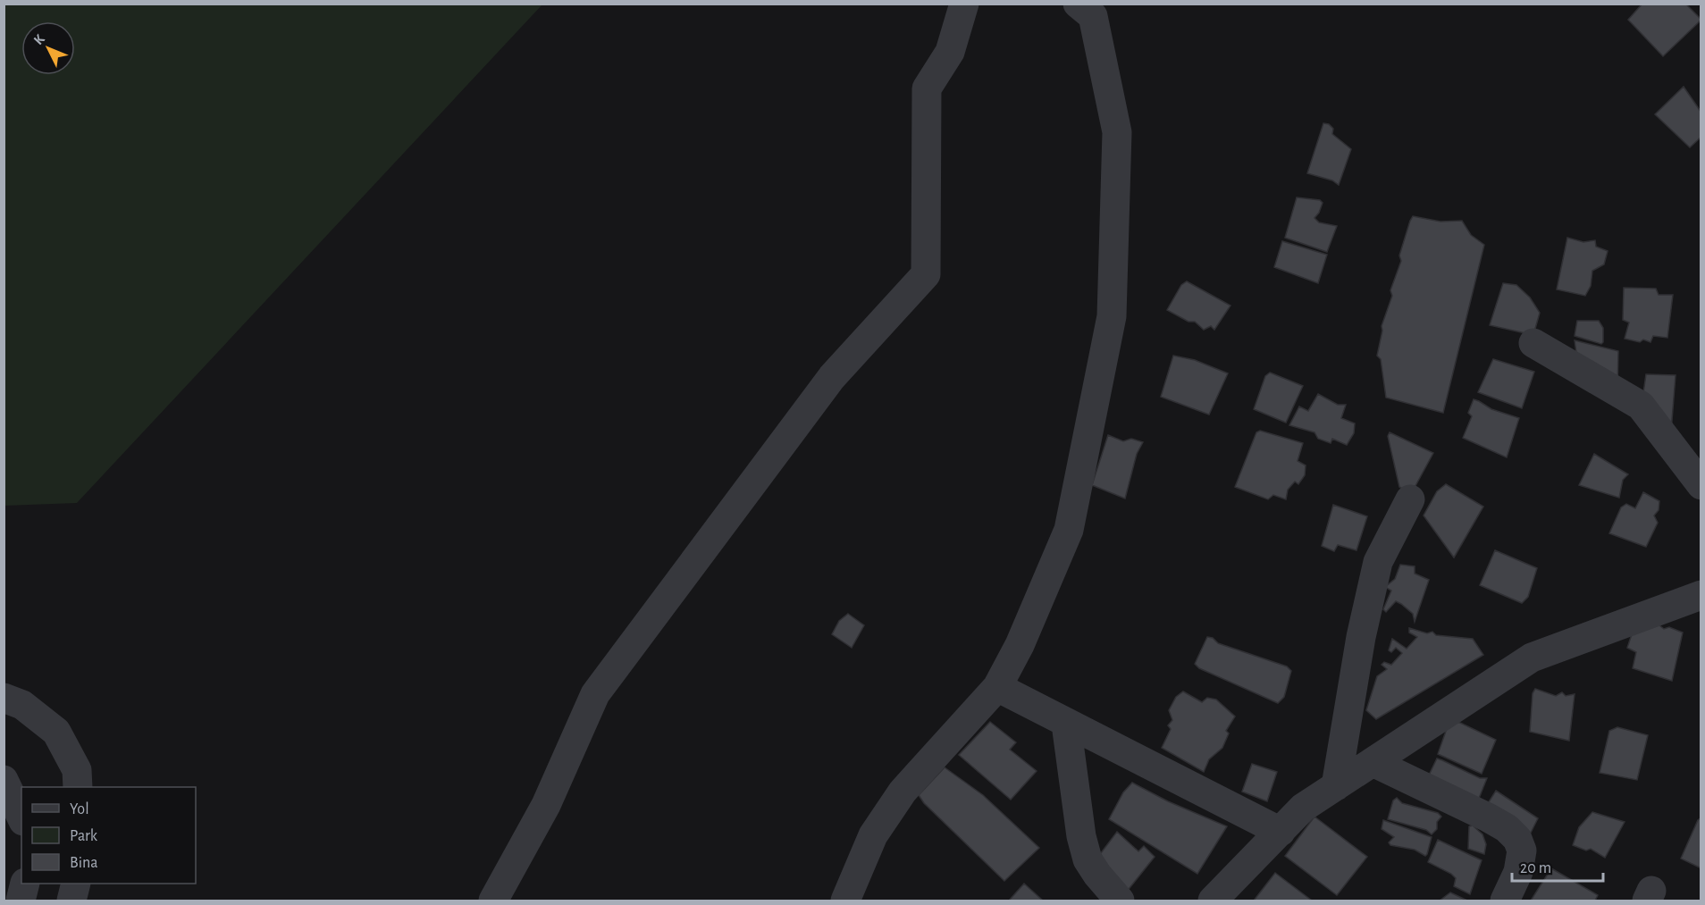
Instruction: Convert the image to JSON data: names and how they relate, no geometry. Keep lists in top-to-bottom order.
{
  "legend": ["Yol", "Park", "Bina"],
  "scale_bar": "20 m",
  "north": "top left"
}
